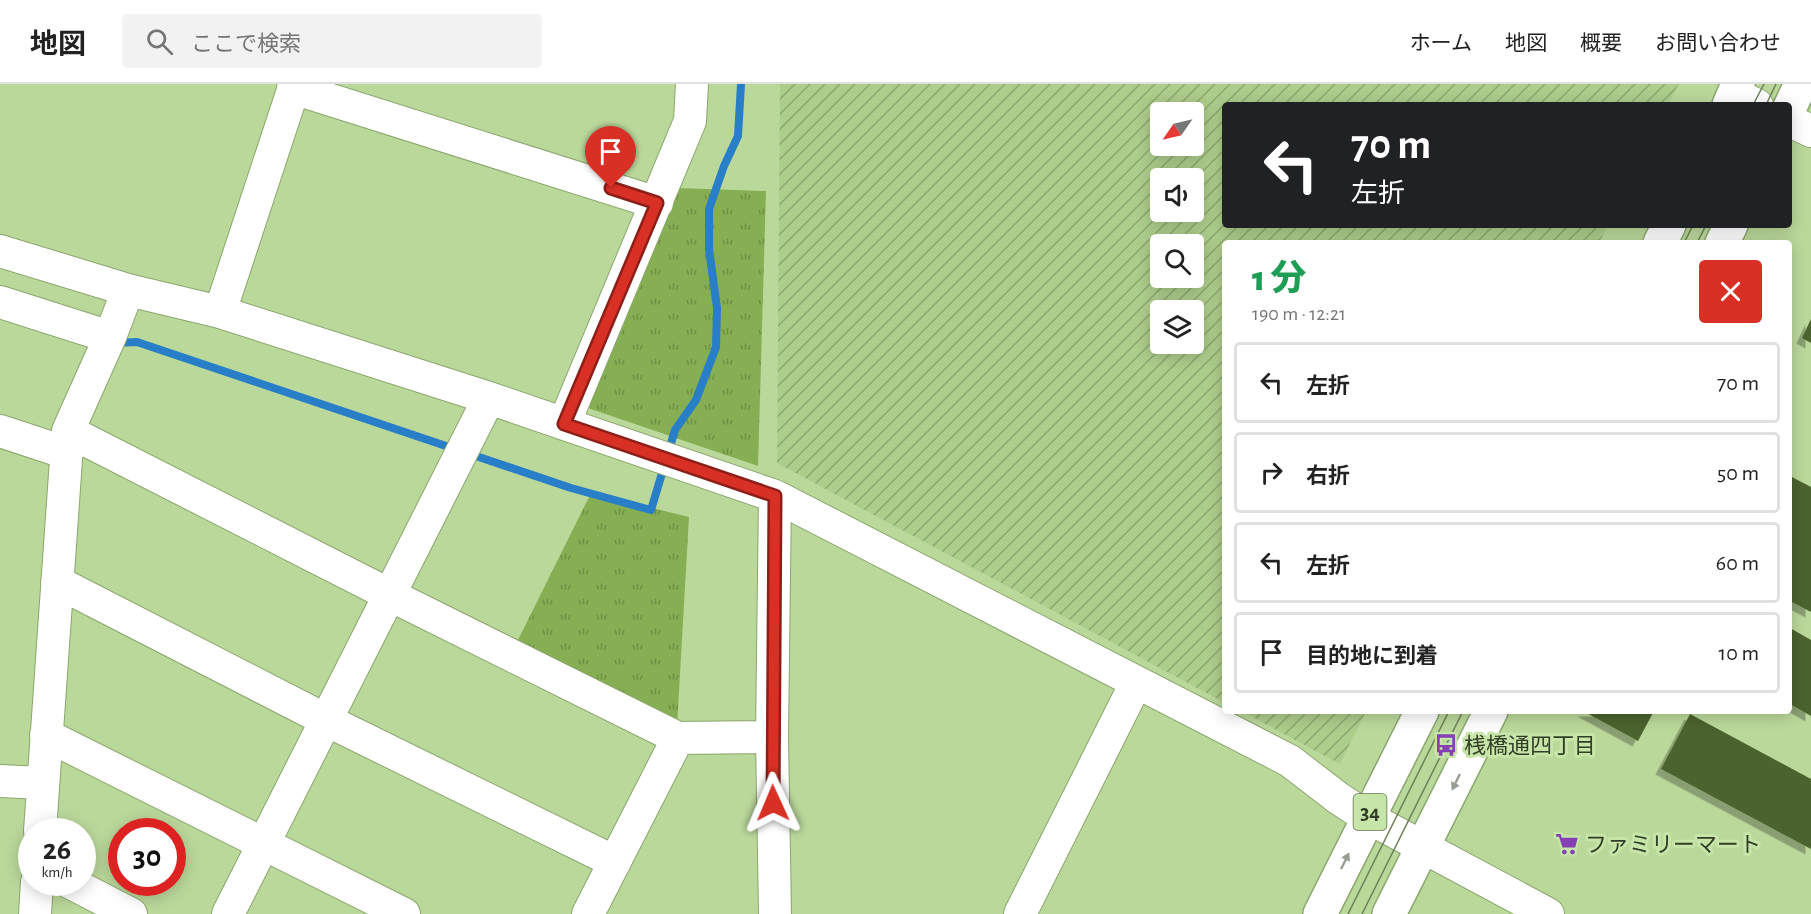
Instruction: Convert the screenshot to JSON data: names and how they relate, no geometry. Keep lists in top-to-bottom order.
{
  "streets": {
    "main road": ["34"]
  },
  "places": {
    "bus stop": ["桟橋通四丁目"],
    "supermarket": ["ファミリーマート"]
  },
  "north": "bottom left",
  "page": {
    "header": "地図",
    "search": "ここで検索",
    "nav": [
      "ホーム",
      "地図",
      "概要",
      "お問い合わせ"
    ],
    "turn": ["70 m", "左折"],
    "heading": ["1 分", "190 m · 12:21"],
    "list": [
      {
        "name": "左折",
        "value": "70 m"
      },
      {
        "name": "右折",
        "value": "50 m"
      },
      {
        "name": "左折",
        "value": "60 m"
      },
      {
        "name": "目的地に到着",
        "value": "10 m"
      }
    ],
    "speed": "26 km/h",
    "limit": "30"
  }
}
